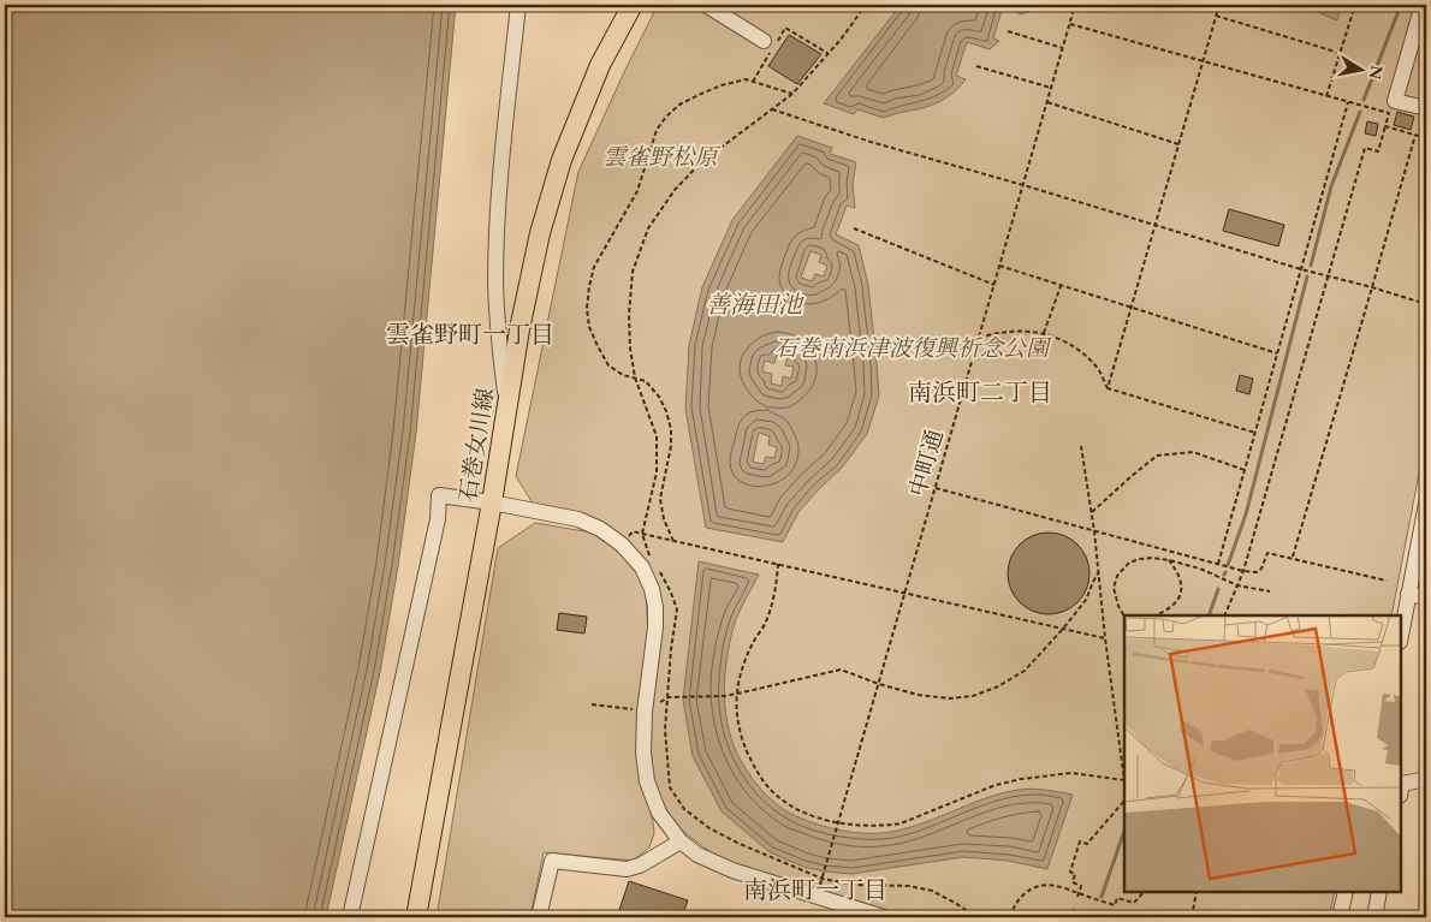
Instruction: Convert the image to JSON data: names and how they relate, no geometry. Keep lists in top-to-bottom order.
{
  "streets": {
    "main road": ["石巻女川線"],
    "path": ["中町通"]
  },
  "districts": ["雲雀野町一丁目", "南浜町二丁目", "南浜町一丁目"],
  "water": ["善海田池"],
  "parks": ["雲雀野松原", "石巻南浜津波復興祈念公園"],
  "north": "right"
}
